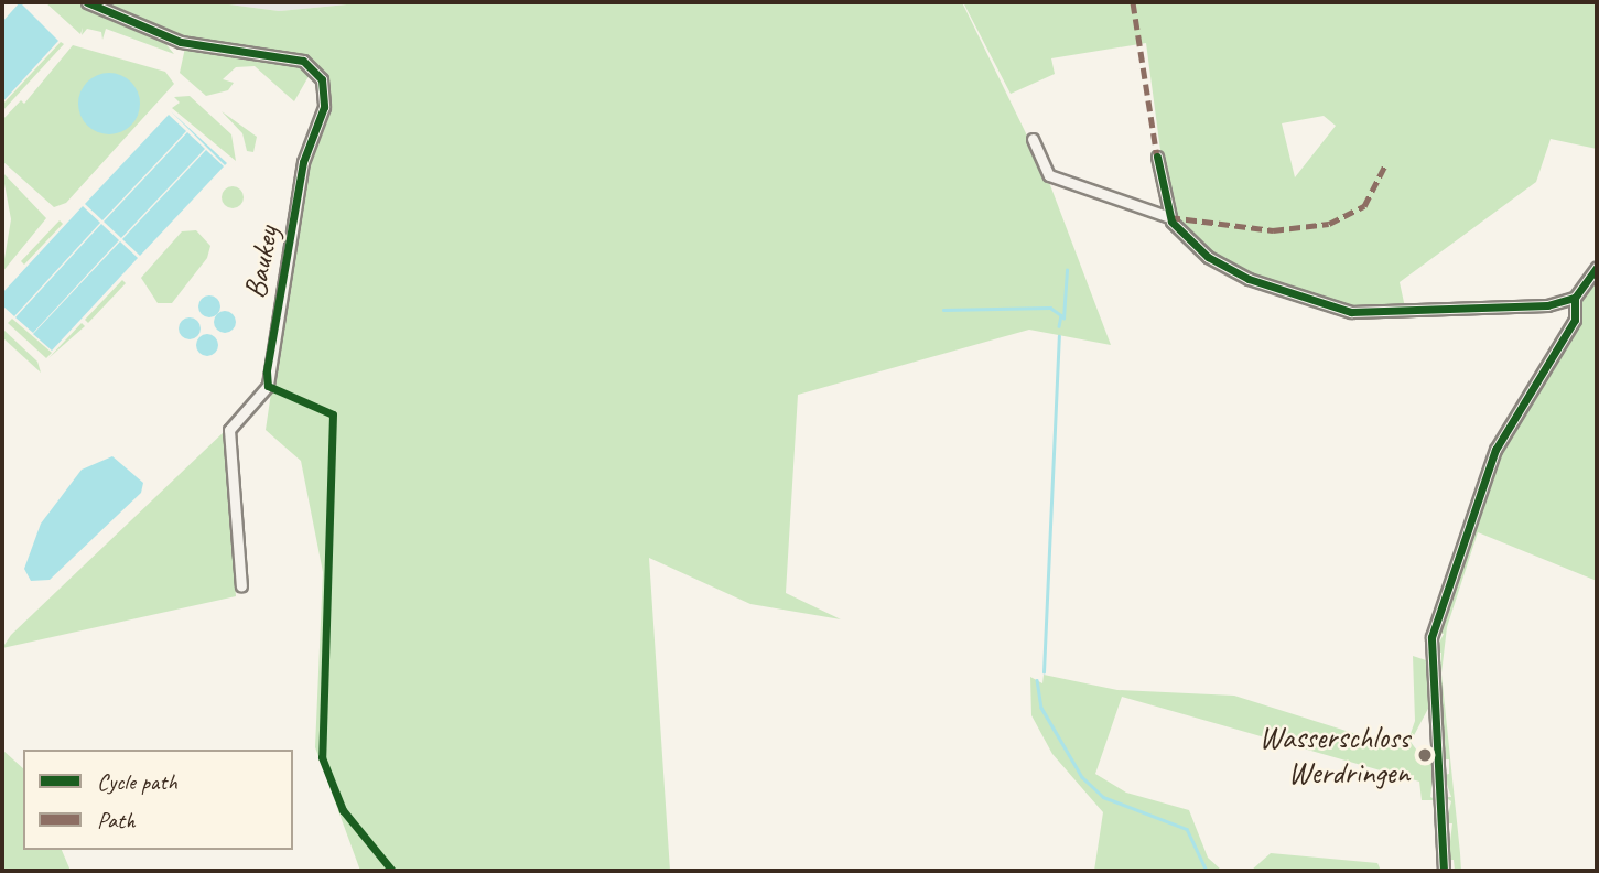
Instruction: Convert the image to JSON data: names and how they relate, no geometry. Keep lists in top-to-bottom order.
{
  "streets": {
    "street": ["Baukey"]
  },
  "places": ["Wasserschloss Werdringen"],
  "legend": ["Cycle path", "Path"]
}
